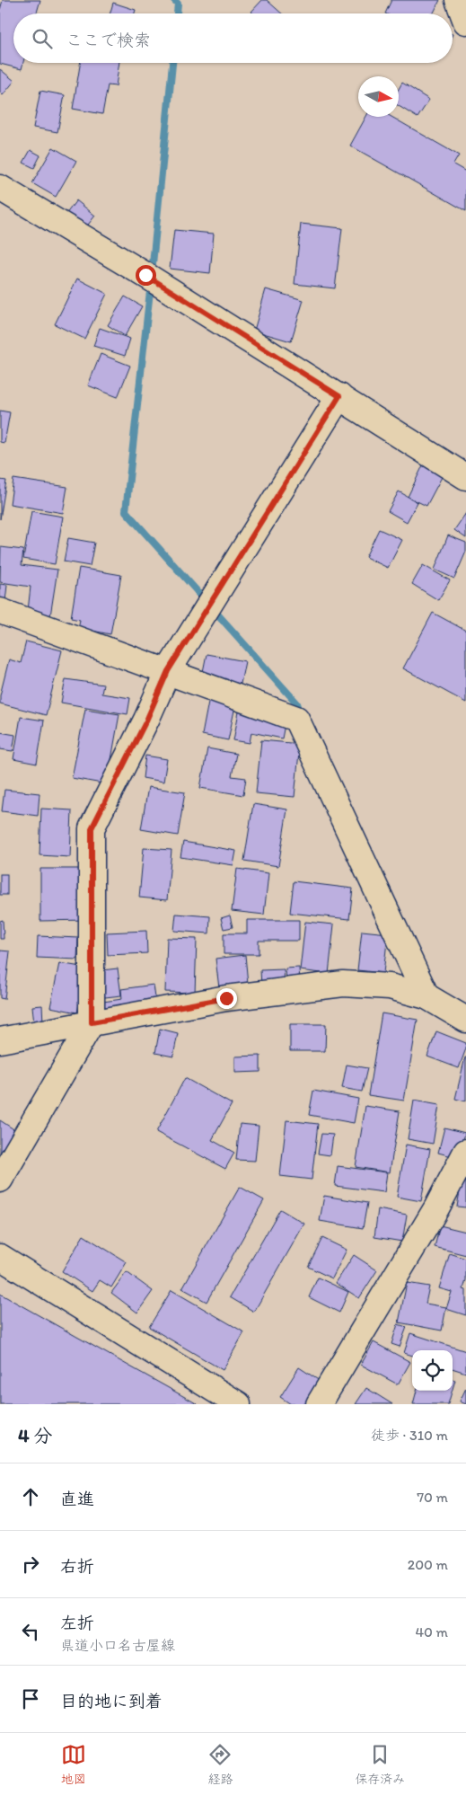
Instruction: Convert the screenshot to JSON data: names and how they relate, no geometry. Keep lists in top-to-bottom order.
{
  "north": "right",
  "page": {
    "search": "ここで検索",
    "heading": ["4 分", "徒歩 · 310 m"],
    "list": [
      ["直進", "70 m"],
      ["右折", "200 m"],
      ["左折", "県道小口名古屋線", "40 m"],
      "目的地に到着"
    ],
    "nav": ["地図", "経路", "保存済み"]
  }
}
